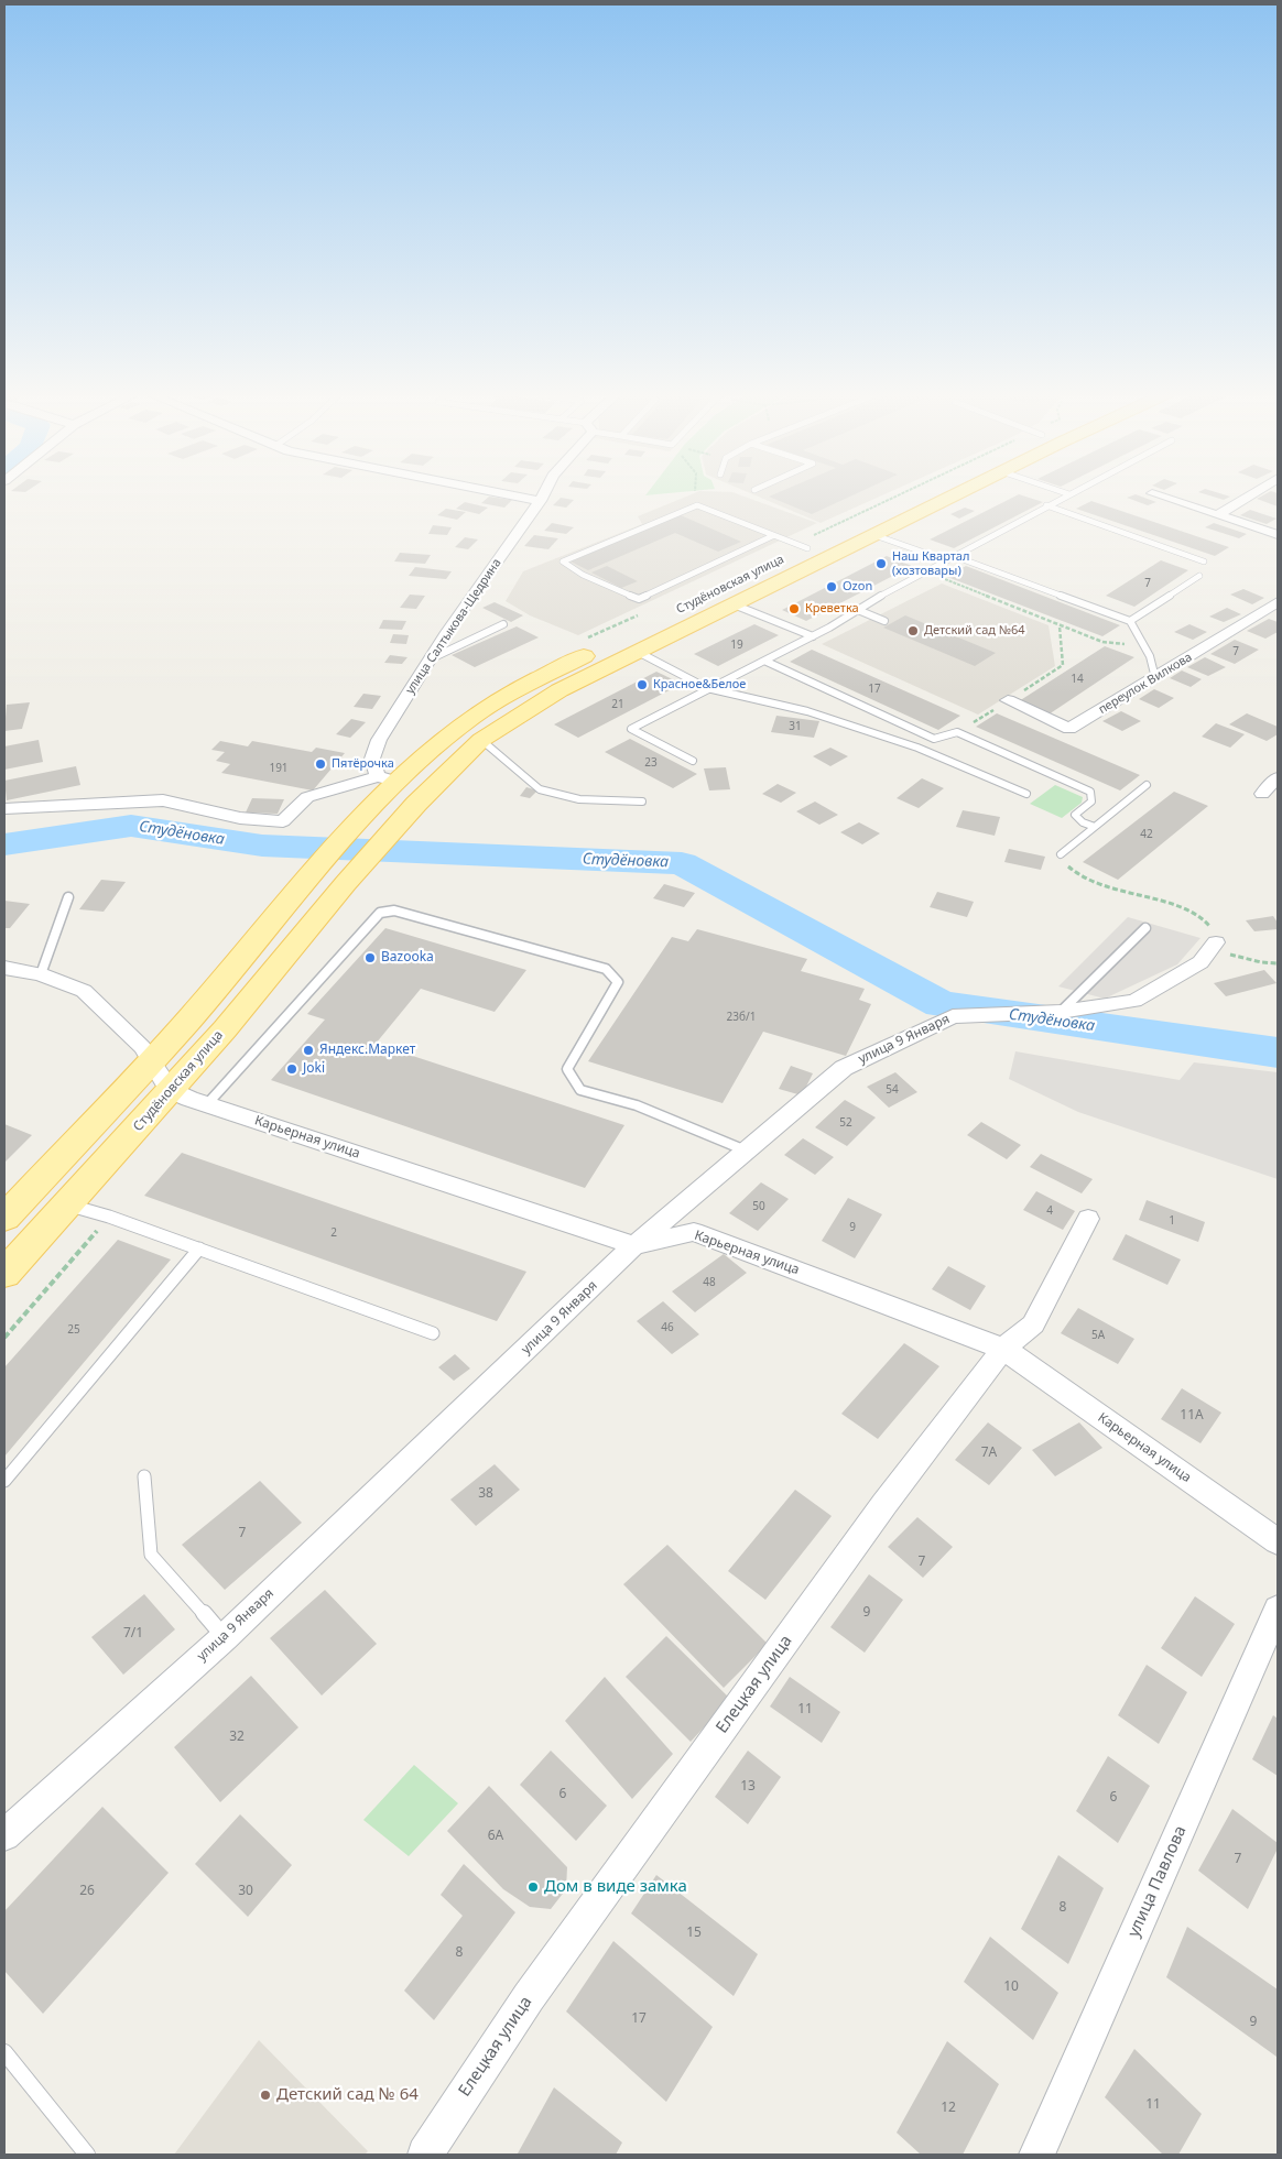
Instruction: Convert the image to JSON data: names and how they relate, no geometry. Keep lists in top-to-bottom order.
{
  "streets": {
    "main road": ["Студёновская улица"],
    "street": [
      "улица Салтыкова-Щедрина",
      "переулок Вилкова",
      "улица 9 Января",
      "Карьерная улица",
      "Елецкая улица",
      "улица Павлова"
    ]
  },
  "crossings": [
    ["Студёновская улица", "Карьерная улица"],
    ["улица 9 Января", "Карьерная улица"],
    ["Карьерная улица", "Елецкая улица"]
  ],
  "water": ["Студёновка"],
  "places": [
    "Наш Квартал (хозтовары)",
    "Ozon",
    "Креветка",
    "Детский сад №64",
    "Красное&Белое",
    "Пятёрочка",
    "Bazooka",
    "Яндекс.Маркет",
    "Joki",
    "Дом в виде замка",
    "Детский сад № 64"
  ],
  "house_numbers": [
    "7",
    "19",
    "7",
    "14",
    "17",
    "21",
    "31",
    "23",
    "191",
    "42",
    "23б/1",
    "54",
    "52",
    "50",
    "4",
    "1",
    "9",
    "2",
    "48",
    "46",
    "25",
    "5А",
    "11А",
    "7А",
    "38",
    "7",
    "7",
    "9",
    "7/1",
    "11",
    "32",
    "13",
    "6",
    "6",
    "6А",
    "7",
    "26",
    "30",
    "8",
    "15",
    "8",
    "10",
    "17",
    "9",
    "11",
    "12"
  ]
}
